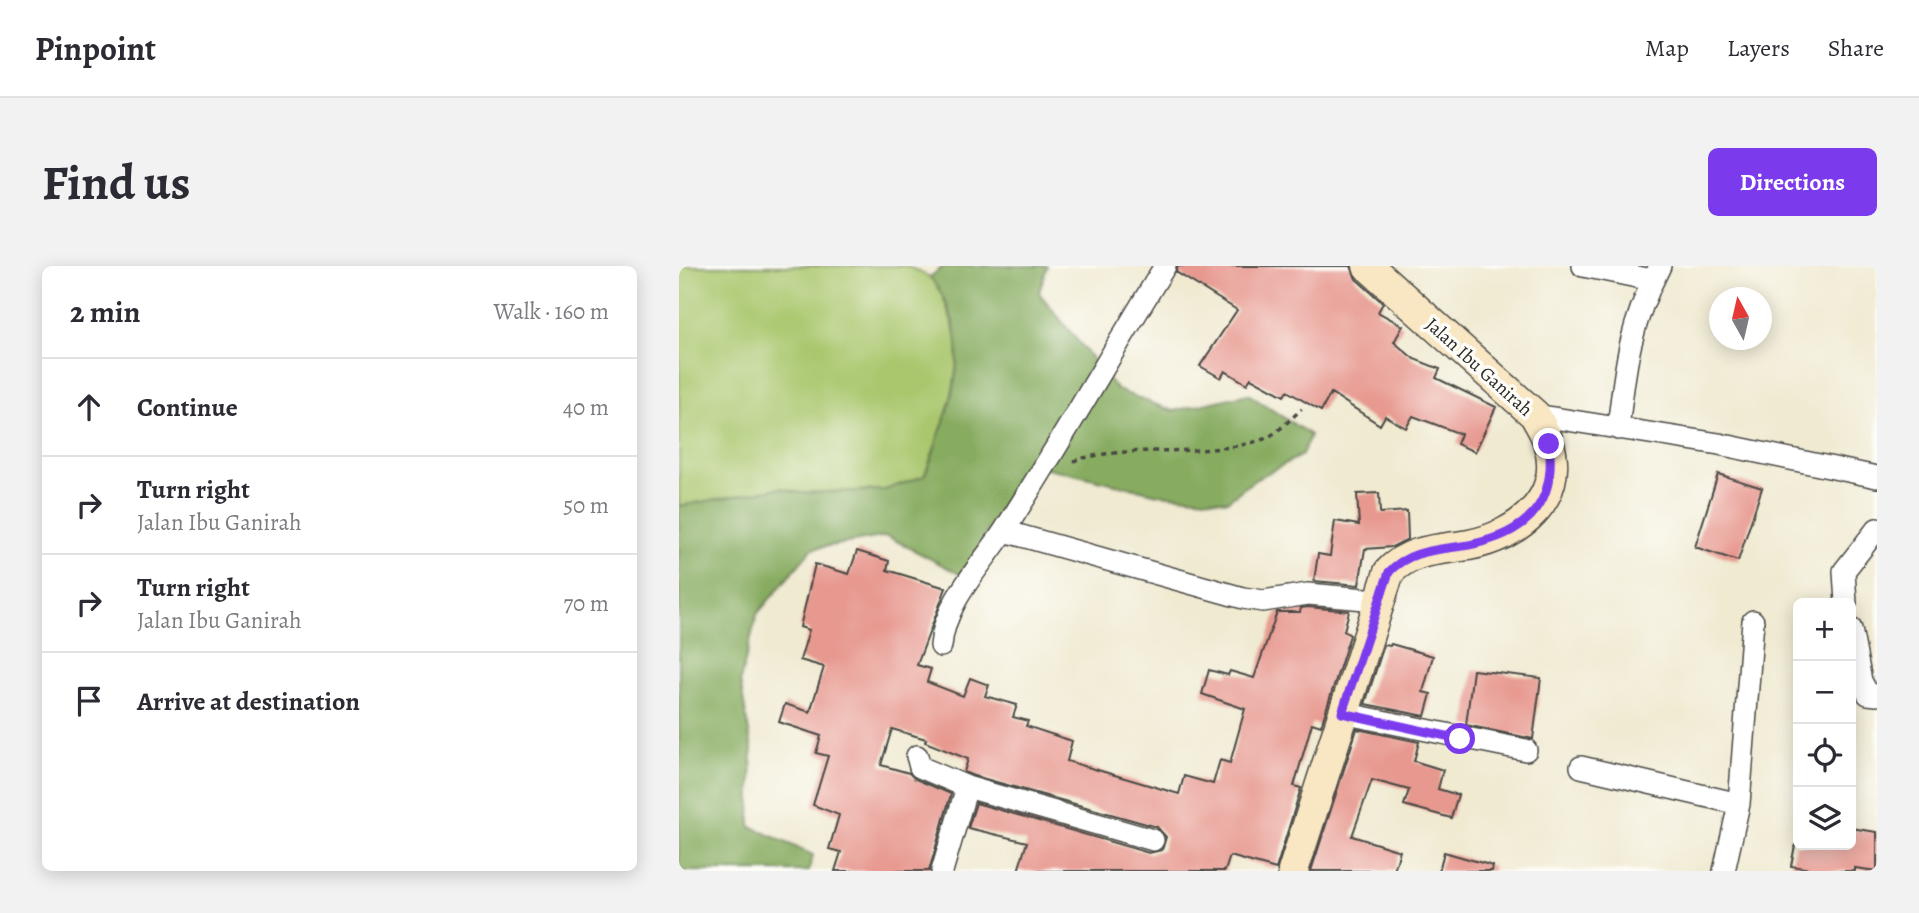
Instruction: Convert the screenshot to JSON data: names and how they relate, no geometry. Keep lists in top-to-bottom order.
{
  "streets": {
    "main road": ["Jalan Ibu Ganirah"]
  },
  "north": "top",
  "page": {
    "header": "Pinpoint",
    "nav": ["Map", "Layers", "Share"],
    "buttons": "Directions",
    "title": "Find us",
    "heading": ["2 min", "Walk · 160 m"],
    "list": [
      ["Continue", "40 m"],
      ["Turn right", "Jalan Ibu Ganirah", "50 m"],
      ["Turn right", "Jalan Ibu Ganirah", "70 m"],
      "Arrive at destination"
    ],
    "map_buttons": ["+", "−"]
  }
}
